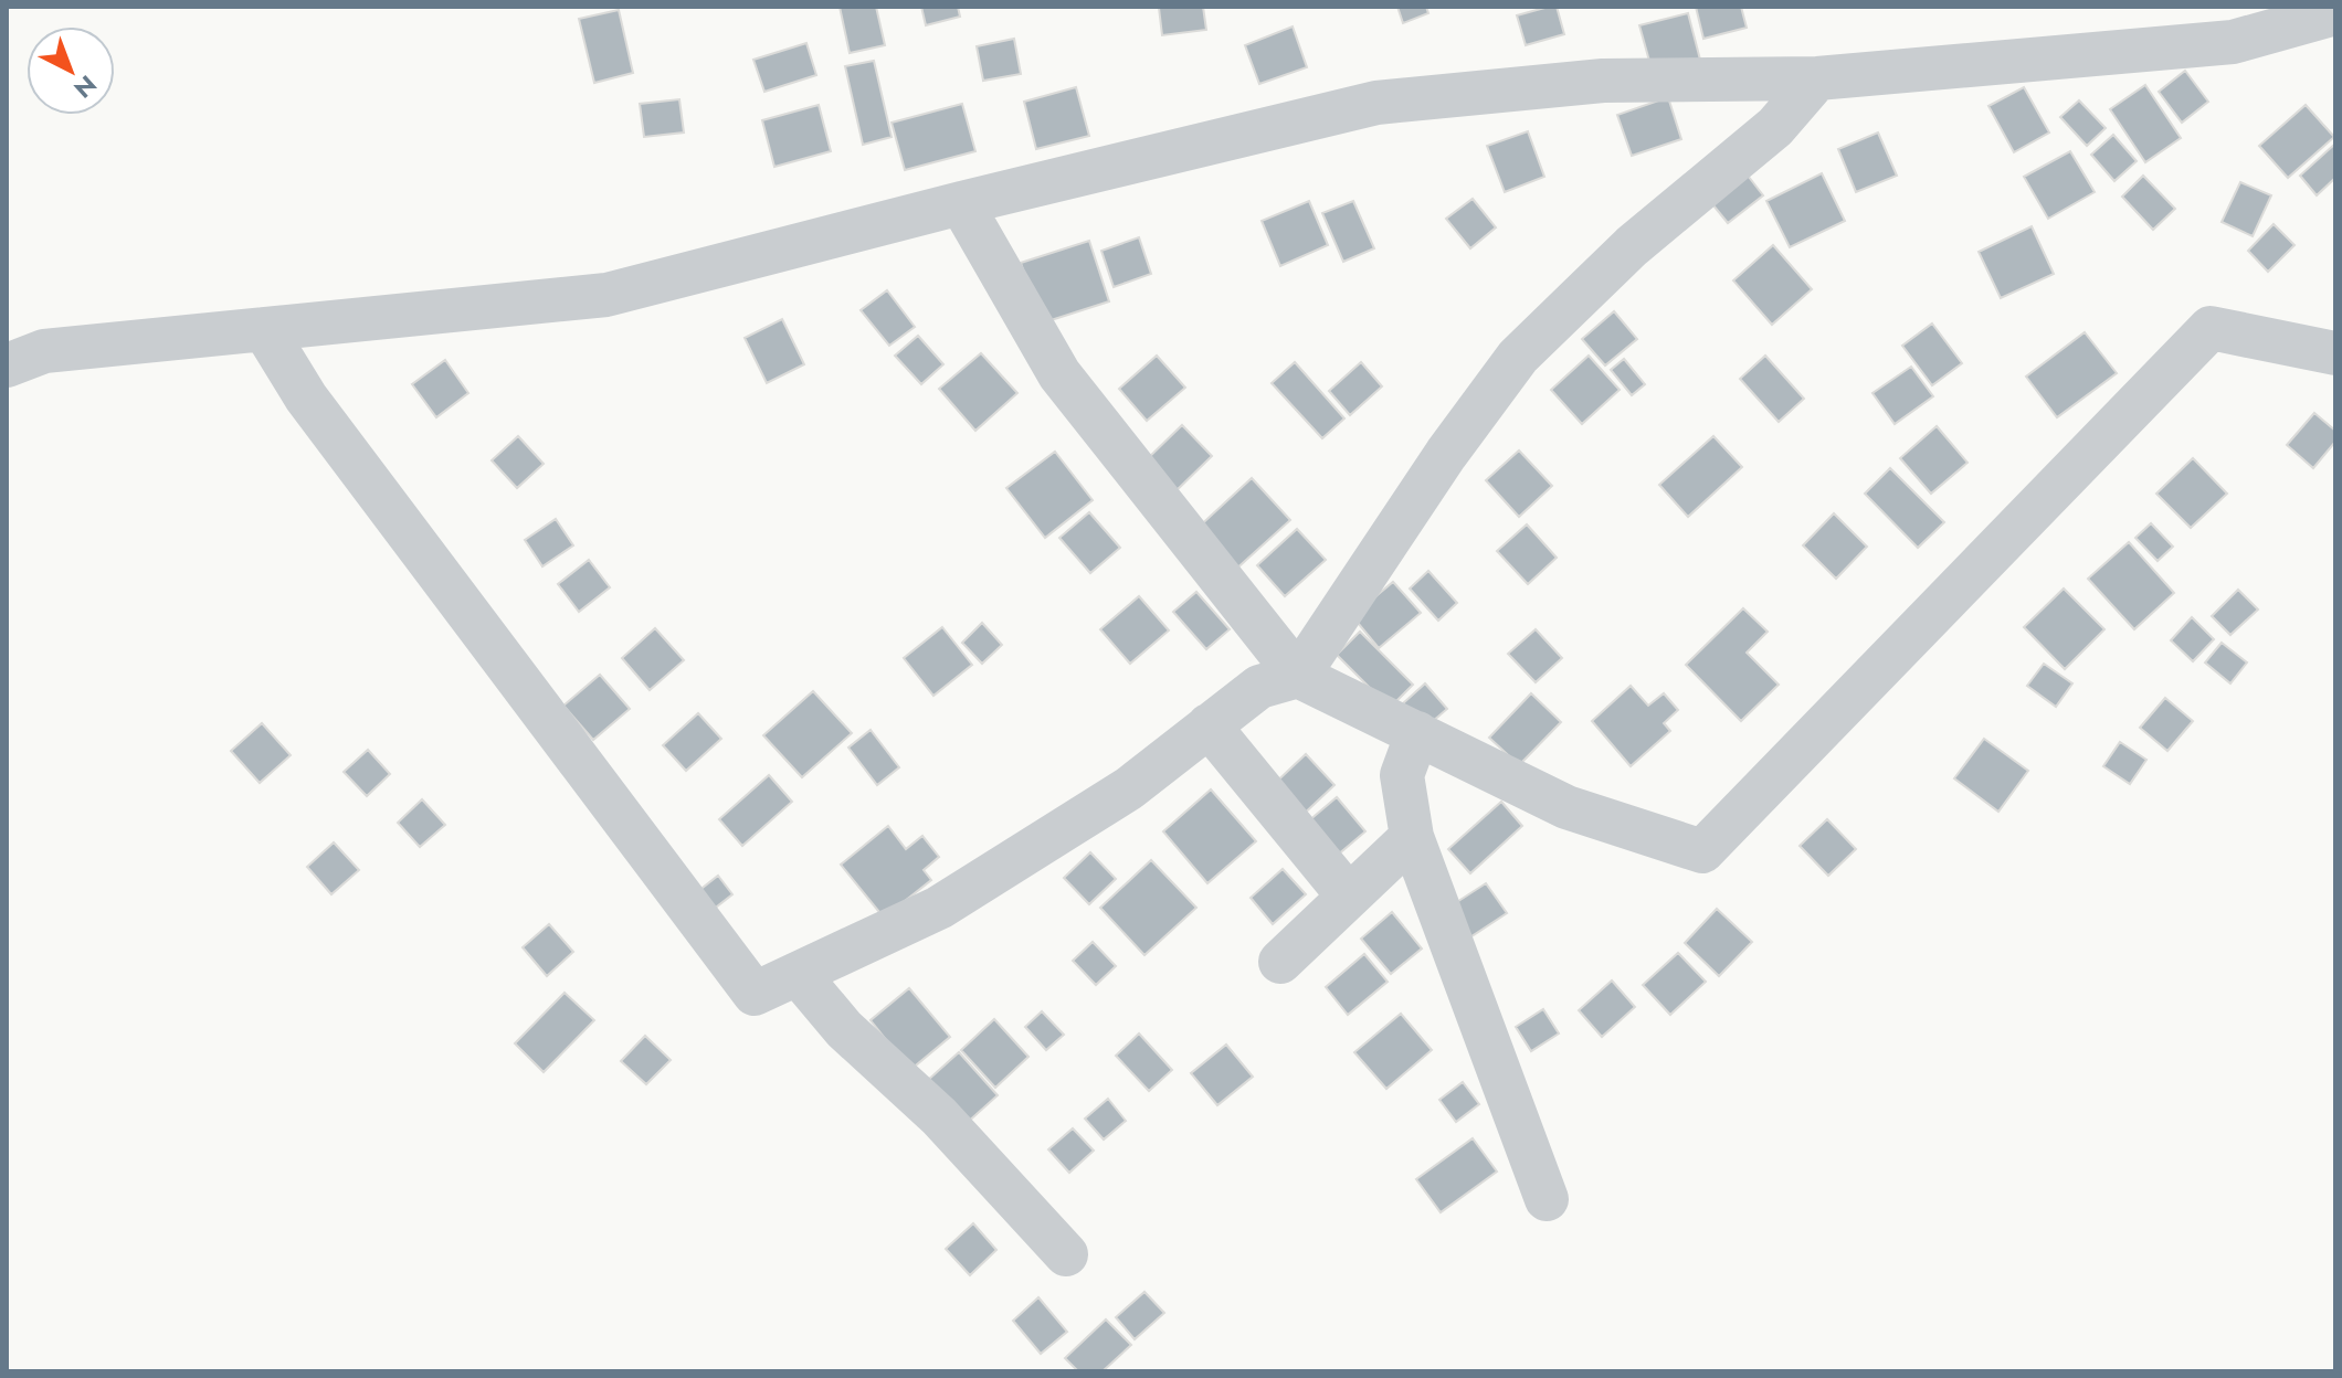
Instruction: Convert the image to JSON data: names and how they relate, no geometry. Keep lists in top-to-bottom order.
{
  "north": "bottom right"
}
